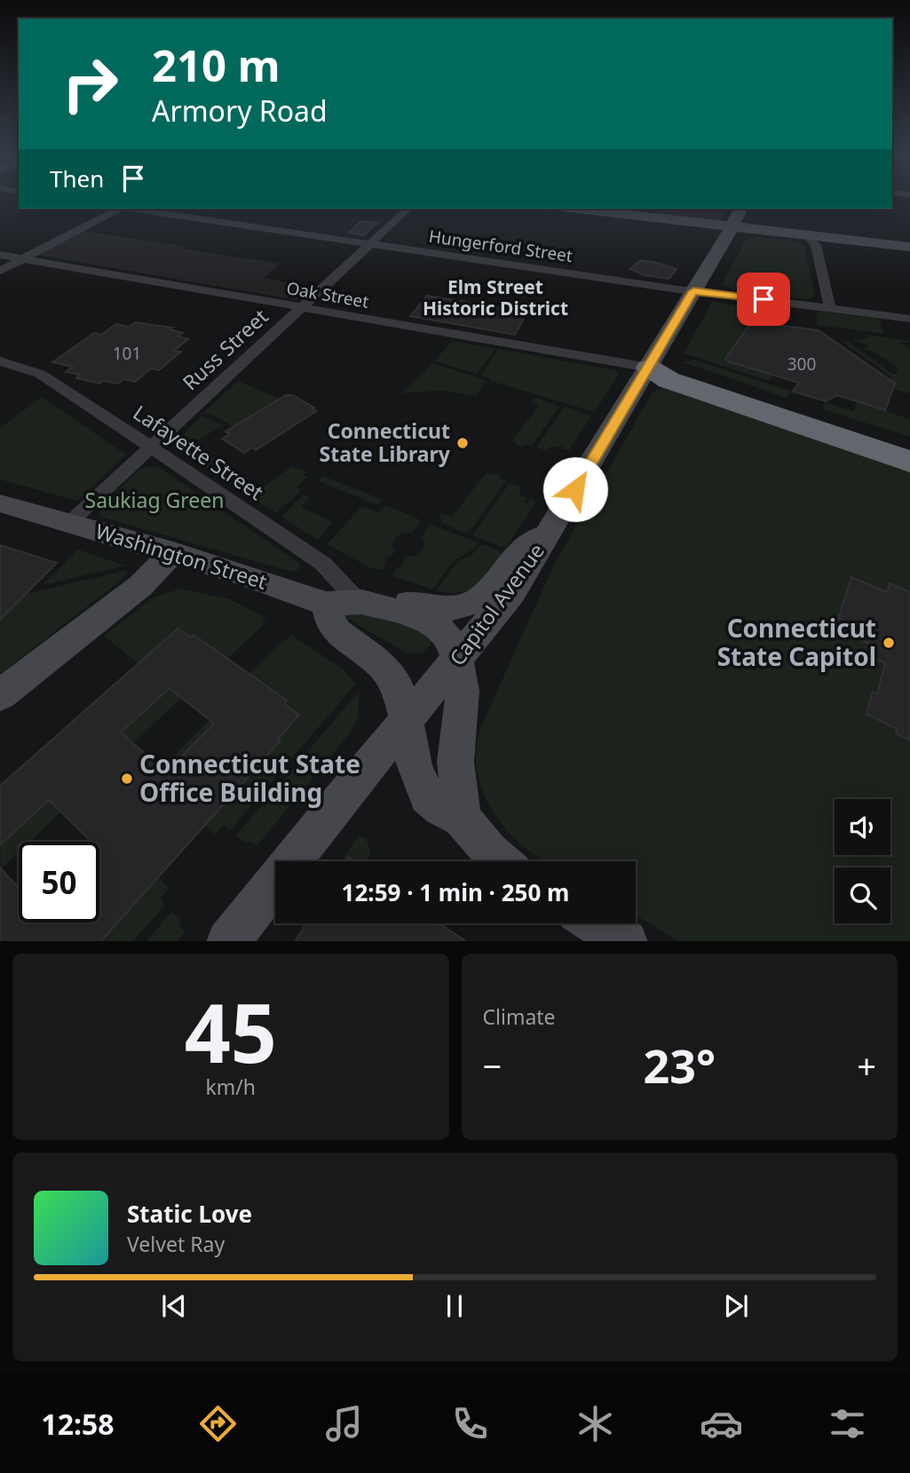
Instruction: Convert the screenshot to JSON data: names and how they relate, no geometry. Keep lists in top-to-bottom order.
{
  "streets": {
    "main road": ["Washington Street", "Capitol Avenue"],
    "street": [
      "Hungerford Street",
      "Oak Street",
      "Russ Street",
      "Lafayette Street"
    ]
  },
  "crossings": [
    ["Hungerford Street", "Russ Street"],
    ["Hungerford Street", "Capitol Avenue"],
    ["Oak Street", "Russ Street"],
    ["Oak Street", "Capitol Avenue"],
    ["Russ Street", "Lafayette Street"],
    ["Russ Street", "Washington Street"],
    ["Lafayette Street", "Washington Street"],
    ["Washington Street", "Capitol Avenue"]
  ],
  "districts": ["Elm Street Historic District"],
  "parks": ["Saukiag Green"],
  "places": ["Connecticut State Library", "Connecticut State Capitol", "Connecticut State Office Building"],
  "house_numbers": ["101", "300"],
  "page": {
    "turn": ["210 m", "Armory Road"],
    "then": "Then",
    "limit": "50",
    "trip": "12:59 · 1 min · 250 m",
    "tile": [
      ["45", "km/h"],
      "Climate"
    ],
    "heat": ["−", "23°", "+"],
    "song": ["Static Love", "Velvet Ray"],
    "tabs": "12:58"
  }
}
